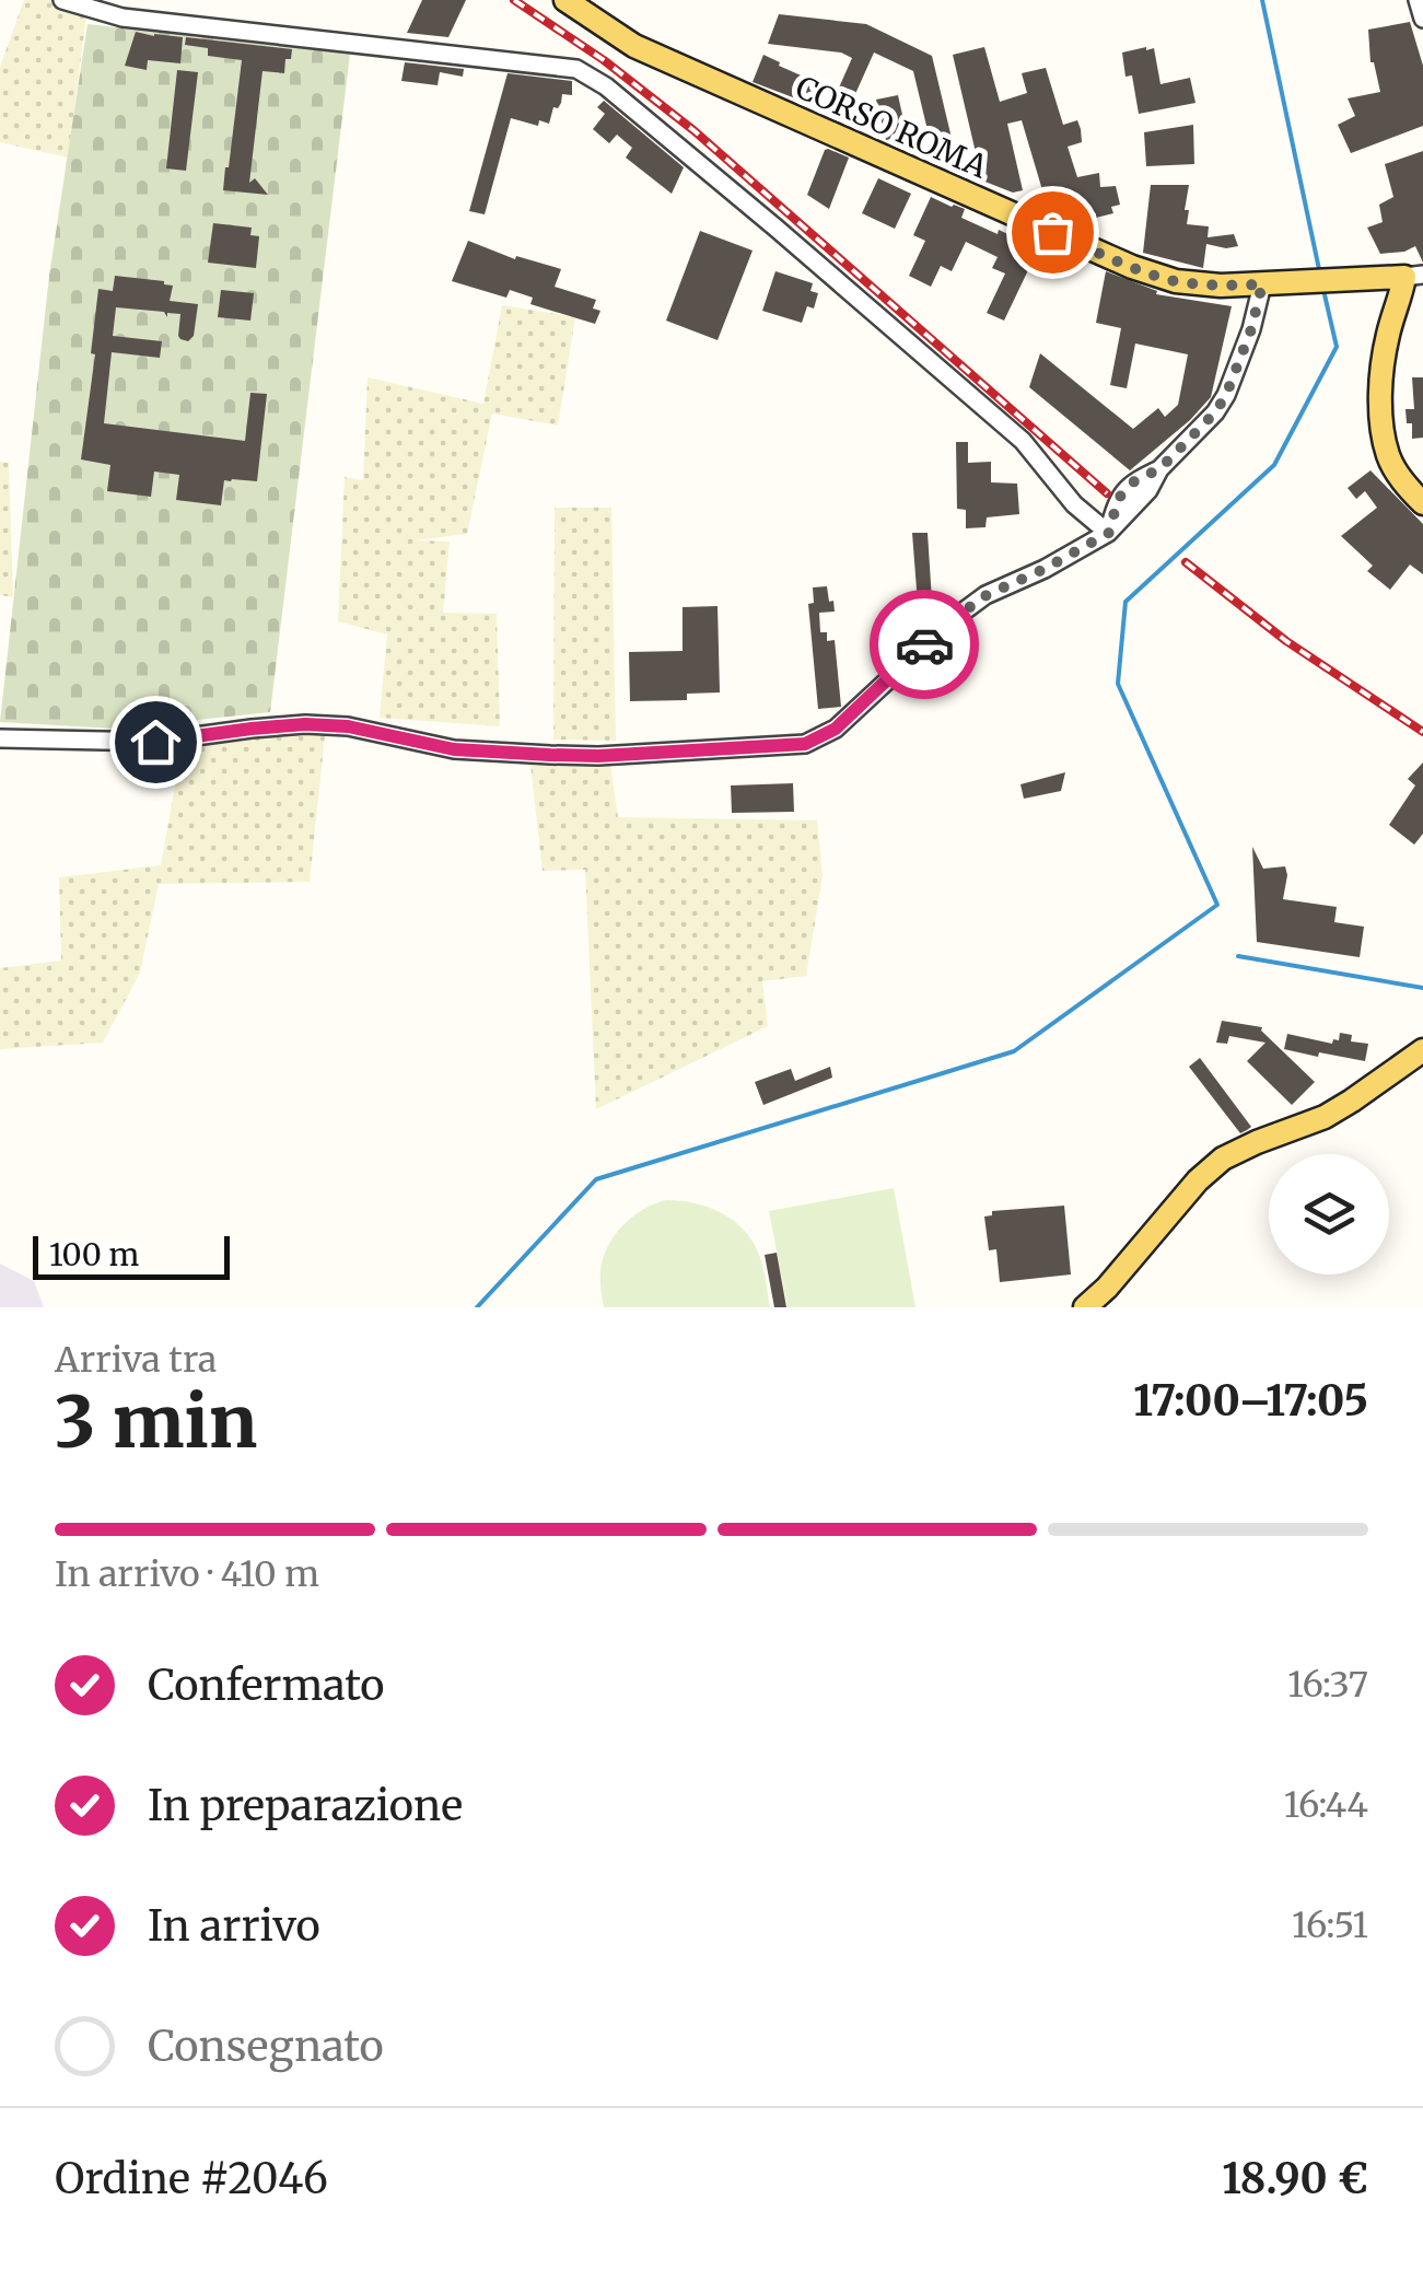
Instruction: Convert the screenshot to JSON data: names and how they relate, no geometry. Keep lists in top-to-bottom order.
{
  "streets": {
    "main road": ["CORSO ROMA"]
  },
  "scale_bar": "100 m",
  "page": {
    "scale": "100 m",
    "heading": ["3 min", "Arriva tra", "17:00–17:05"],
    "panel": ["Ordine #2046", "18.90 €"],
    "bar": "In arrivo · 410 m",
    "list": [
      ["Confermato", "16:37"],
      ["In preparazione", "16:44"],
      ["In arrivo", "16:51"],
      "Consegnato"
    ]
  }
}
